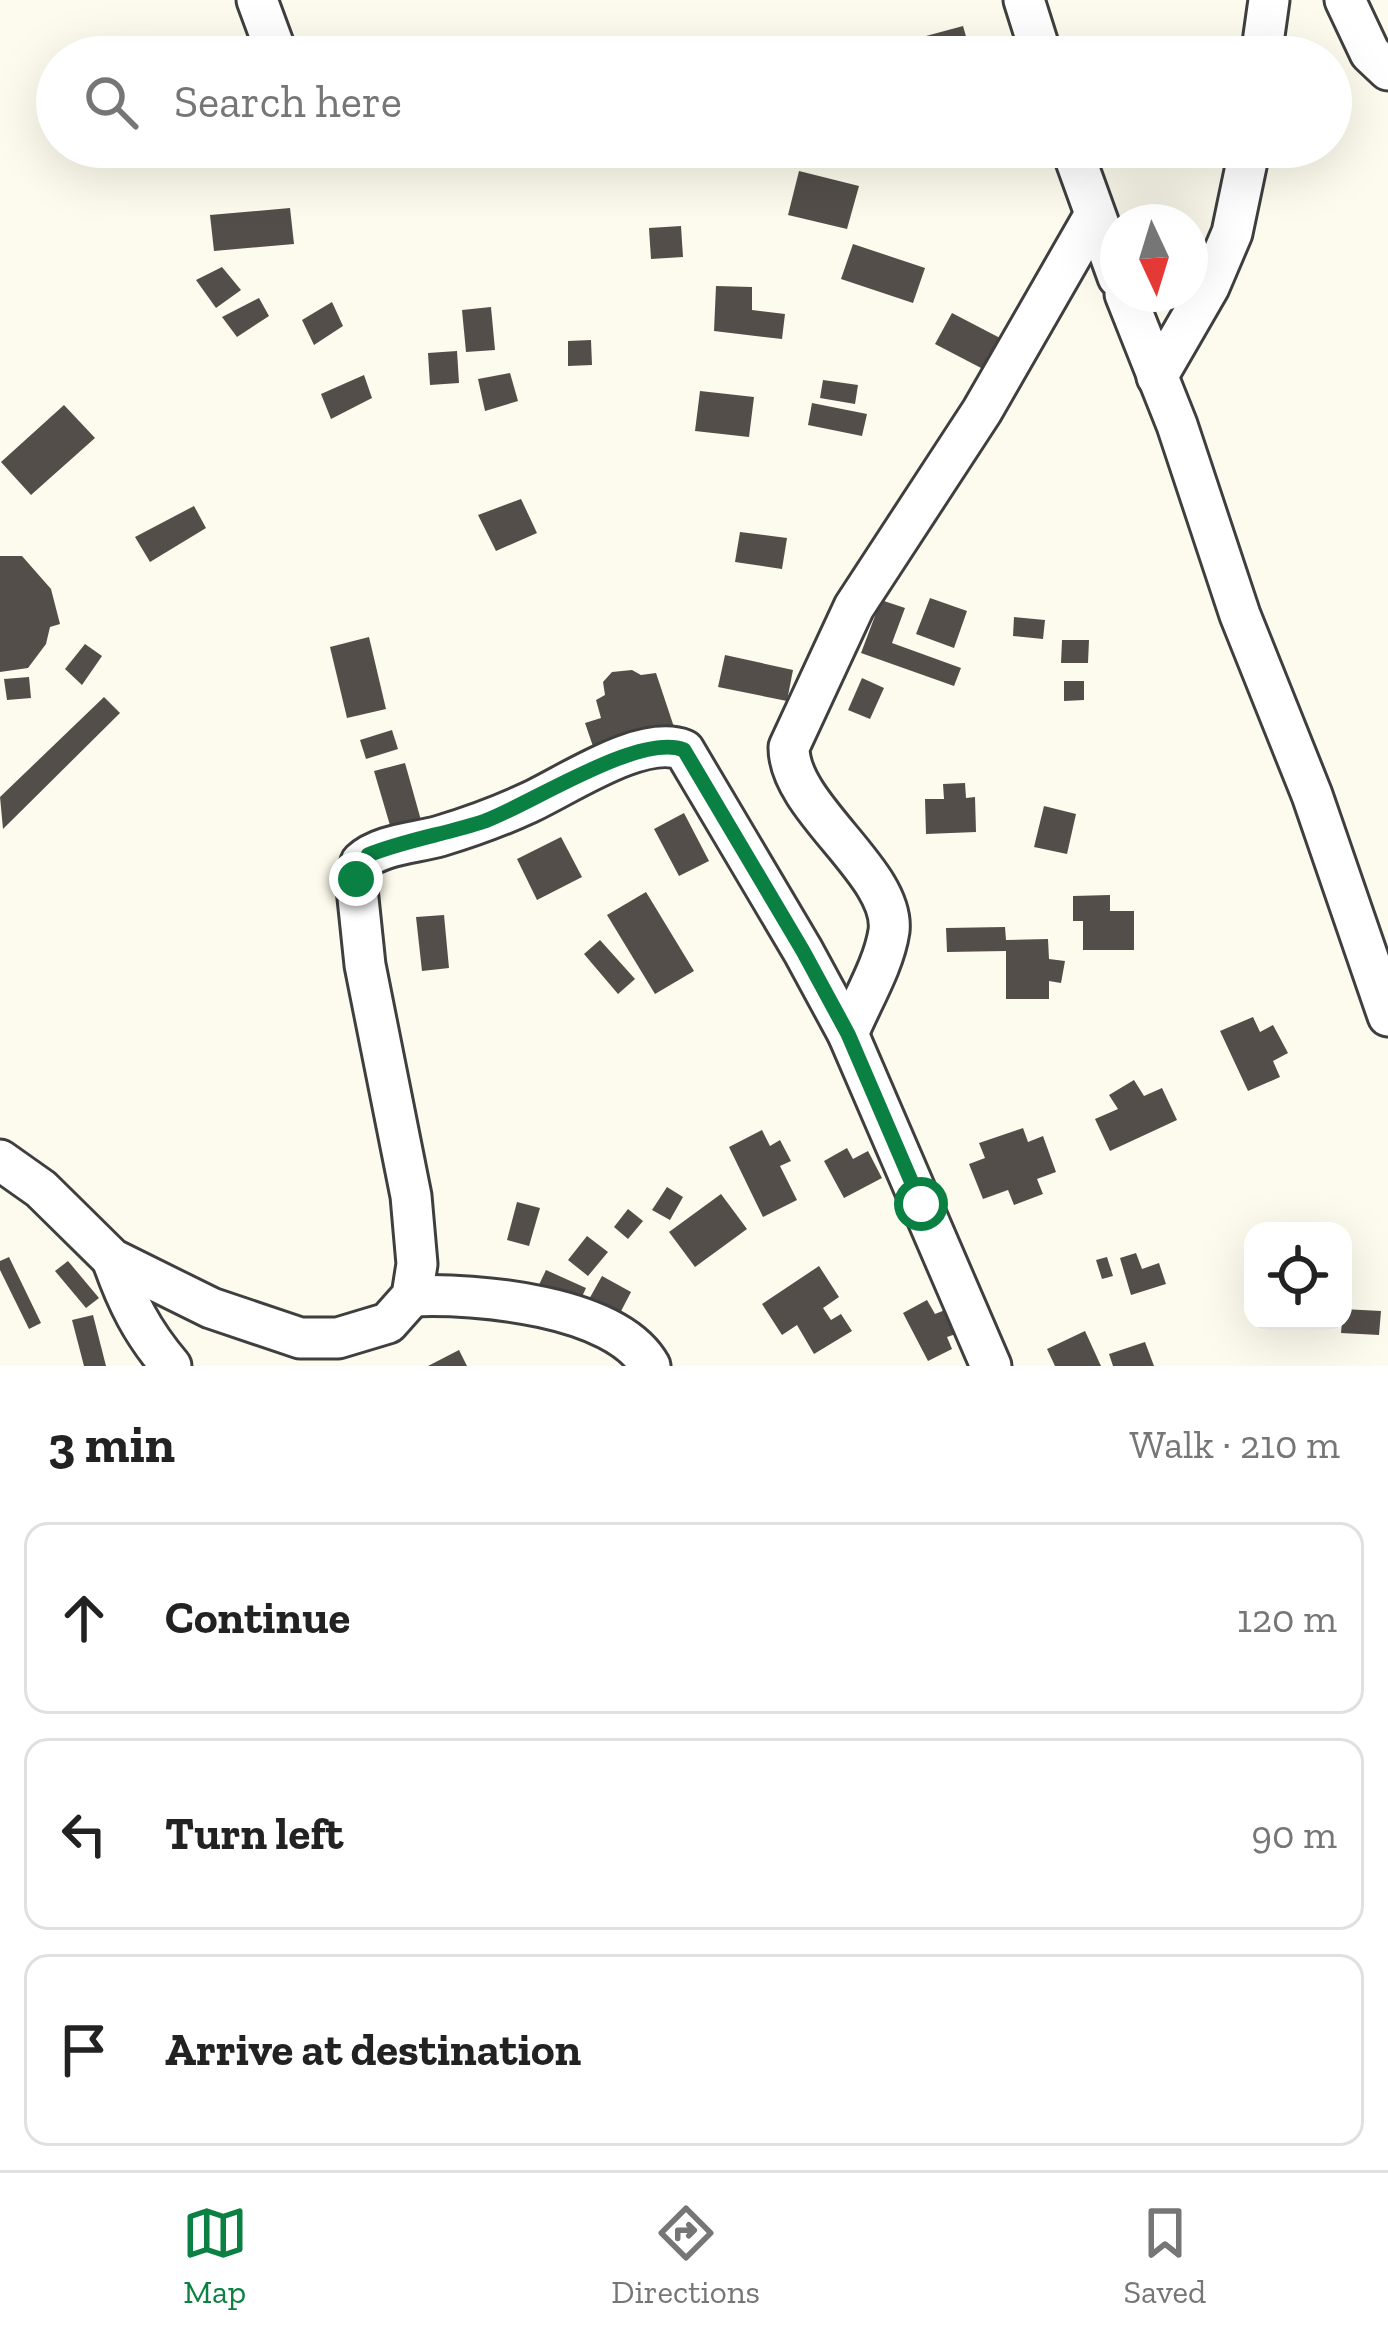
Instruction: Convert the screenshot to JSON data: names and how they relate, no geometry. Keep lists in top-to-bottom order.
{
  "north": "bottom",
  "page": {
    "search": "Search here",
    "heading": ["3 min", "Walk · 210 m"],
    "list": [
      ["Continue", "120 m"],
      ["Turn left", "90 m"],
      "Arrive at destination"
    ],
    "nav": ["Map", "Directions", "Saved"]
  }
}
